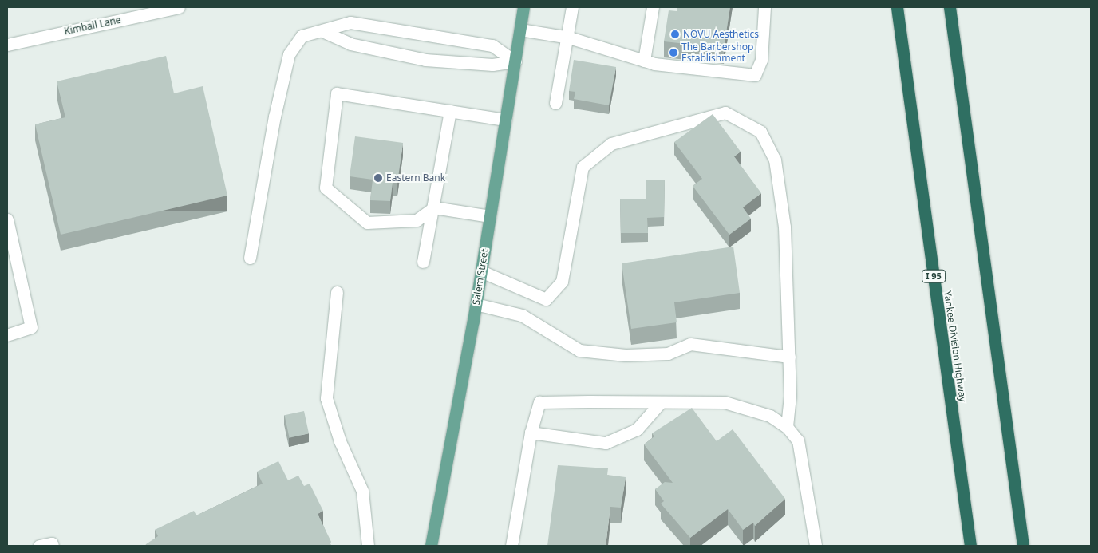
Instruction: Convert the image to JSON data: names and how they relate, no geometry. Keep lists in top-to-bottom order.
{
  "streets": {
    "highway": ["I 95", "Yankee Division Highway"],
    "main road": ["Salem Street"],
    "street": ["Kimball Lane"]
  },
  "places": ["NOVU Aesthetics", "The Barbershop Establishment", "Eastern Bank"]
}
